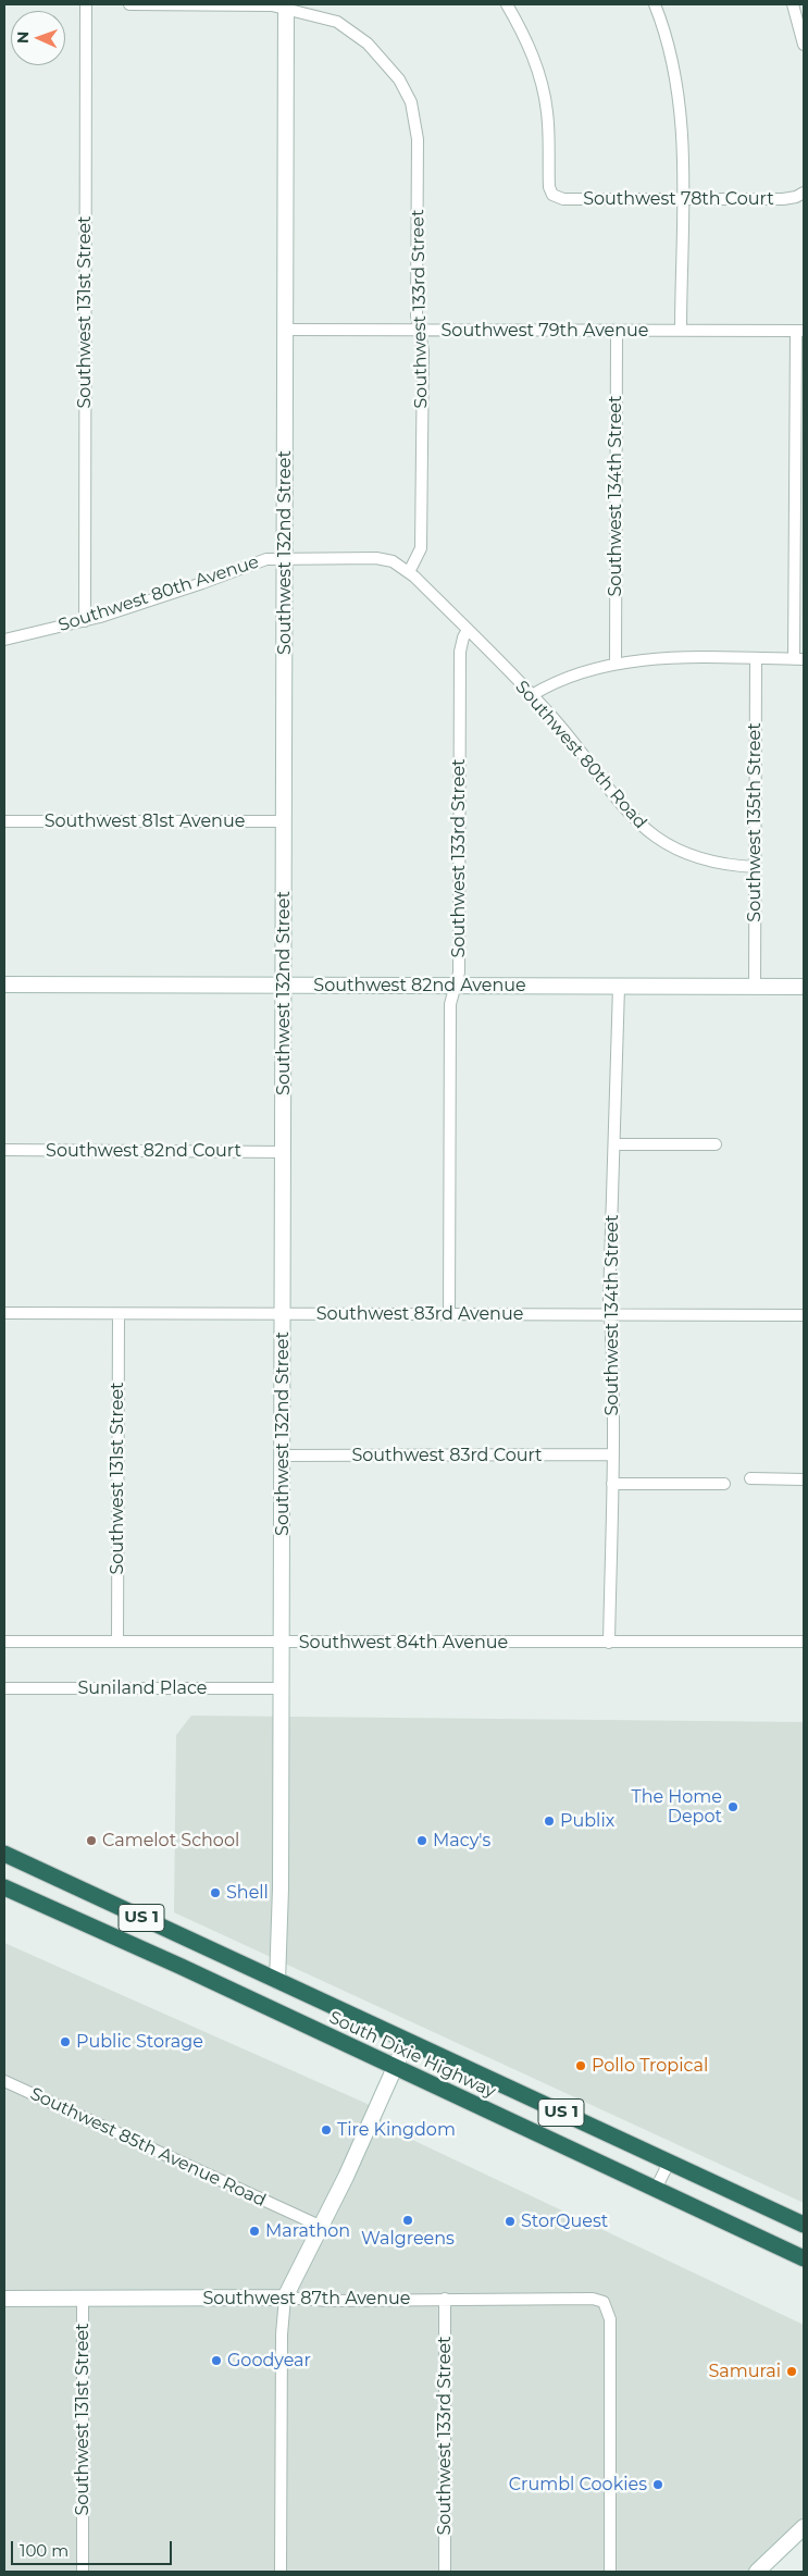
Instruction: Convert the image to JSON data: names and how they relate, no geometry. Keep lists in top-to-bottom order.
{
  "streets": {
    "highway": ["US 1", "South Dixie Highway"],
    "street": [
      "Southwest 78th Court",
      "Southwest 133rd Street",
      "Southwest 131st Street",
      "Southwest 79th Avenue",
      "Southwest 134th Street",
      "Southwest 132nd Street",
      "Southwest 80th Avenue",
      "Southwest 80th Road",
      "Southwest 81st Avenue",
      "Southwest 135th Street",
      "Southwest 82nd Avenue",
      "Southwest 82nd Court",
      "Southwest 83rd Avenue",
      "Southwest 83rd Court",
      "Southwest 84th Avenue",
      "Suniland Place",
      "Southwest 85th Avenue Road",
      "Southwest 87th Avenue"
    ]
  },
  "crossings": [
    ["Southwest 133rd Street", "Southwest 79th Avenue"],
    ["Southwest 133rd Street", "Southwest 132nd Street"],
    ["Southwest 133rd Street", "Southwest 80th Avenue"],
    ["Southwest 133rd Street", "Southwest 80th Road"],
    ["Southwest 133rd Street", "Southwest 82nd Avenue"],
    ["Southwest 133rd Street", "Southwest 83rd Avenue"],
    ["Southwest 133rd Street", "Southwest 87th Avenue"],
    ["Southwest 131st Street", "Southwest 80th Avenue"],
    ["Southwest 131st Street", "Southwest 83rd Avenue"],
    ["Southwest 131st Street", "Southwest 84th Avenue"],
    ["Southwest 131st Street", "Southwest 87th Avenue"],
    ["Southwest 79th Avenue", "Southwest 134th Street"],
    ["Southwest 79th Avenue", "Southwest 132nd Street"],
    ["Southwest 134th Street", "Southwest 82nd Avenue"],
    ["Southwest 134th Street", "Southwest 83rd Avenue"],
    ["Southwest 134th Street", "Southwest 83rd Court"],
    ["Southwest 134th Street", "Southwest 84th Avenue"],
    ["Southwest 132nd Street", "Southwest 80th Avenue"],
    ["Southwest 132nd Street", "Southwest 81st Avenue"],
    ["Southwest 132nd Street", "Southwest 82nd Avenue"],
    ["Southwest 132nd Street", "Southwest 82nd Court"],
    ["Southwest 132nd Street", "Southwest 83rd Avenue"],
    ["Southwest 132nd Street", "Southwest 83rd Court"],
    ["Southwest 132nd Street", "Southwest 84th Avenue"],
    ["Southwest 132nd Street", "Suniland Place"],
    ["Southwest 132nd Street", "South Dixie Highway"],
    ["Southwest 80th Avenue", "Southwest 80th Road"],
    ["Southwest 80th Road", "Southwest 135th Street"],
    ["Southwest 135th Street", "Southwest 82nd Avenue"]
  ],
  "places": [
    "The Home Depot",
    "Publix",
    "Camelot School",
    "Macy's",
    "Shell",
    "Public Storage",
    "Pollo Tropical",
    "Tire Kingdom",
    "Walgreens",
    "StorQuest",
    "Marathon",
    "Goodyear",
    "Samurai",
    "Crumbl Cookies"
  ],
  "scale_bar": "100 m",
  "north": "left"
}
